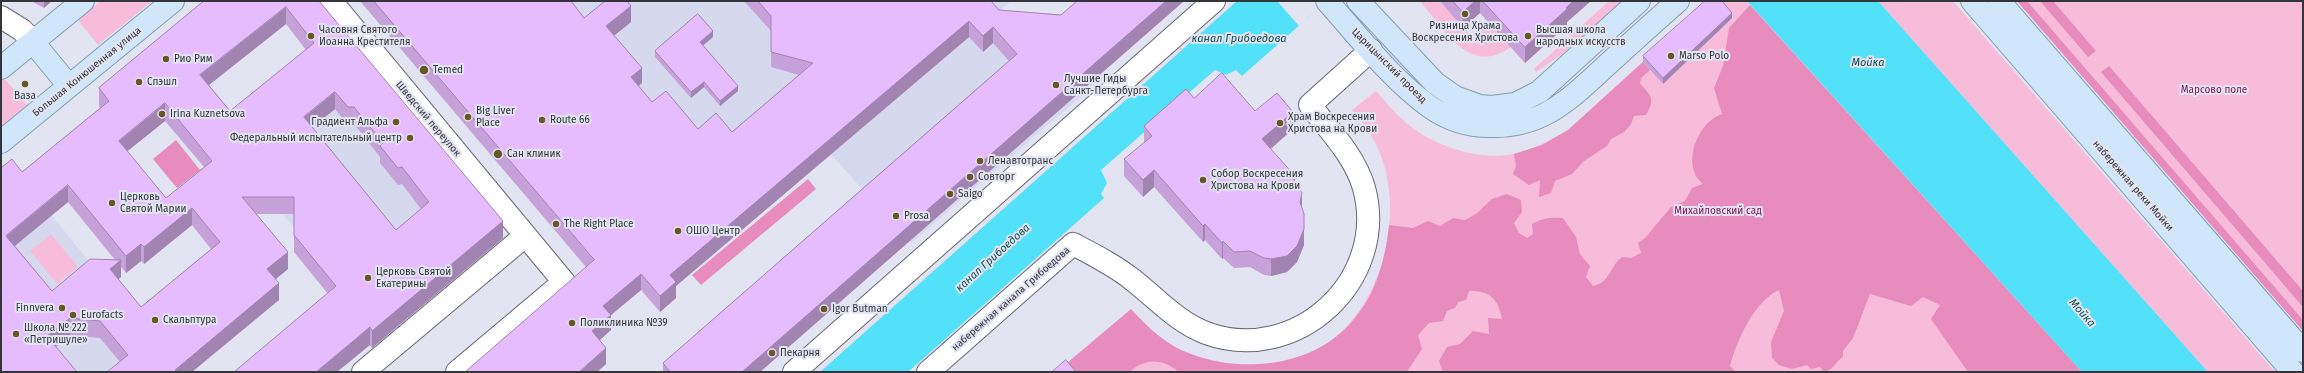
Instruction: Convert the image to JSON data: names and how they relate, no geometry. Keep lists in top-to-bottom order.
{
  "streets": {
    "main road": ["Царицынский проезд", "Большая Конюшенная улица", "набережная реки Мойки"],
    "street": ["Шведский переулок", "набережная канала Грибоедова"]
  },
  "crossings": [
    ["Царицынский проезд", "набережная канала Грибоедова"]
  ],
  "water": ["канал Грибоедова", "Мойка"],
  "parks": ["Марсово поле", "Михайловский сад"],
  "places": [
    "Ризница Храма Воскресения Христова",
    "Часовня Святого Иоанна Крестителя",
    "Высшая школа народных искусств",
    "Marso Polo",
    "Рио Рим",
    "Temed",
    "Спэшл",
    "Ваза",
    "Лучшие Гиды Санкт-Петербурга",
    "Irina Kuznetsova",
    "Big Liver Place",
    "Route 66",
    "Градиент Альфа",
    "Храм Воскресения Христова на Крови",
    "Федеральный испытательный центр",
    "Сан клиник",
    "Ленавтотранс",
    "Совторг",
    "Собор Воскресения Христова на Крови",
    "Saigo",
    "Церковь Святой Марии",
    "Prosa",
    "The Right Place",
    "ОШО Центр",
    "Церковь Cвятой Екатерины",
    "Finnvera",
    "Igor Butman",
    "Eurofacts",
    "Скальптура",
    "Поликлиника №39",
    "Школа № 222 «Петришуле»",
    "Пекарня"
  ]
}
